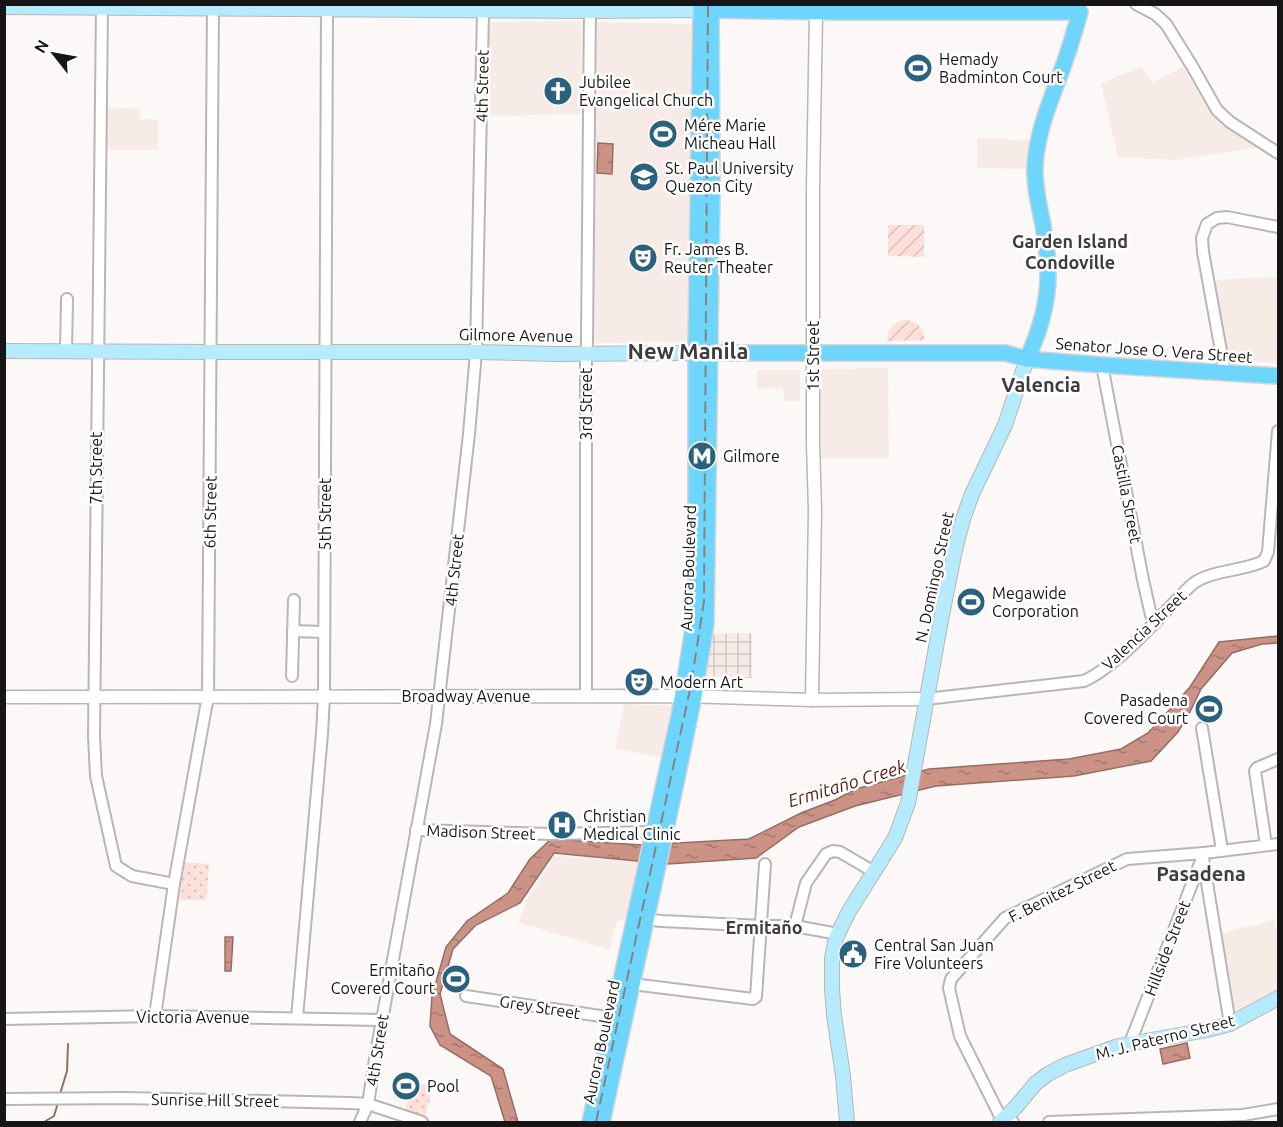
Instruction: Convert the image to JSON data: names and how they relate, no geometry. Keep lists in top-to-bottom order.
{
  "streets": {
    "main road": [
      "Gilmore Avenue",
      "Senator Jose O. Vera Street",
      "Aurora Boulevard",
      "N. Domingo Street",
      "M. J. Paterno Street"
    ],
    "street": [
      "4th Street",
      "1st Street",
      "3rd Street",
      "7th Street",
      "Castilla Street",
      "6th Street",
      "5th Street",
      "Valencia Street",
      "Broadway Avenue",
      "Madison Street",
      "F. Benitez Street",
      "Hillside Street",
      "Grey Street",
      "Victoria Avenue",
      "Sunrise Hill Street"
    ]
  },
  "crossings": [
    ["4th Street", "Gilmore Avenue"],
    ["4th Street", "Broadway Avenue"],
    ["4th Street", "Madison Street"],
    ["4th Street", "Victoria Avenue"],
    ["4th Street", "Sunrise Hill Street"],
    ["Gilmore Avenue", "Senator Jose O. Vera Street"],
    ["Gilmore Avenue", "1st Street"],
    ["Gilmore Avenue", "3rd Street"],
    ["Gilmore Avenue", "7th Street"],
    ["Gilmore Avenue", "6th Street"],
    ["Gilmore Avenue", "5th Street"],
    ["Gilmore Avenue", "Aurora Boulevard"],
    ["Gilmore Avenue", "N. Domingo Street"],
    ["Senator Jose O. Vera Street", "Castilla Street"],
    ["Senator Jose O. Vera Street", "N. Domingo Street"],
    ["1st Street", "Broadway Avenue"],
    ["3rd Street", "Broadway Avenue"],
    ["7th Street", "6th Street"],
    ["7th Street", "Broadway Avenue"],
    ["Castilla Street", "Valencia Street"],
    ["6th Street", "Broadway Avenue"],
    ["6th Street", "Victoria Avenue"],
    ["5th Street", "Broadway Avenue"],
    ["5th Street", "Victoria Avenue"],
    ["Aurora Boulevard", "Broadway Avenue"],
    ["Aurora Boulevard", "Madison Street"],
    ["Aurora Boulevard", "Grey Street"],
    ["N. Domingo Street", "Valencia Street"],
    ["N. Domingo Street", "Broadway Avenue"],
    ["Valencia Street", "Broadway Avenue"],
    ["F. Benitez Street", "Hillside Street"],
    ["F. Benitez Street", "M. J. Paterno Street"],
    ["Hillside Street", "M. J. Paterno Street"]
  ],
  "districts": [
    "Garden Island Condoville",
    "New Manila",
    "Valencia",
    "Pasadena",
    "Ermitaño"
  ],
  "water": ["Ermitaño Creek"],
  "places": {
    "sports": [
      "Hemady Badminton Court",
      "Mére Marie Micheau Hall",
      "Megawide Corporation",
      "Pasadena Covered Court",
      "Ermitaño Covered Court",
      "Pool"
    ],
    "church": ["Jubilee Evangelical Church"],
    "school or university": ["St. Paul University Quezon City"],
    "theatre": ["Fr. James B. Reuter Theater", "Modern Art"],
    "metro station": ["Gilmore"],
    "hospital": ["Christian Medical Clinic"],
    "public building": ["Central San Juan Fire Volunteers"]
  },
  "north": "top left"
}
